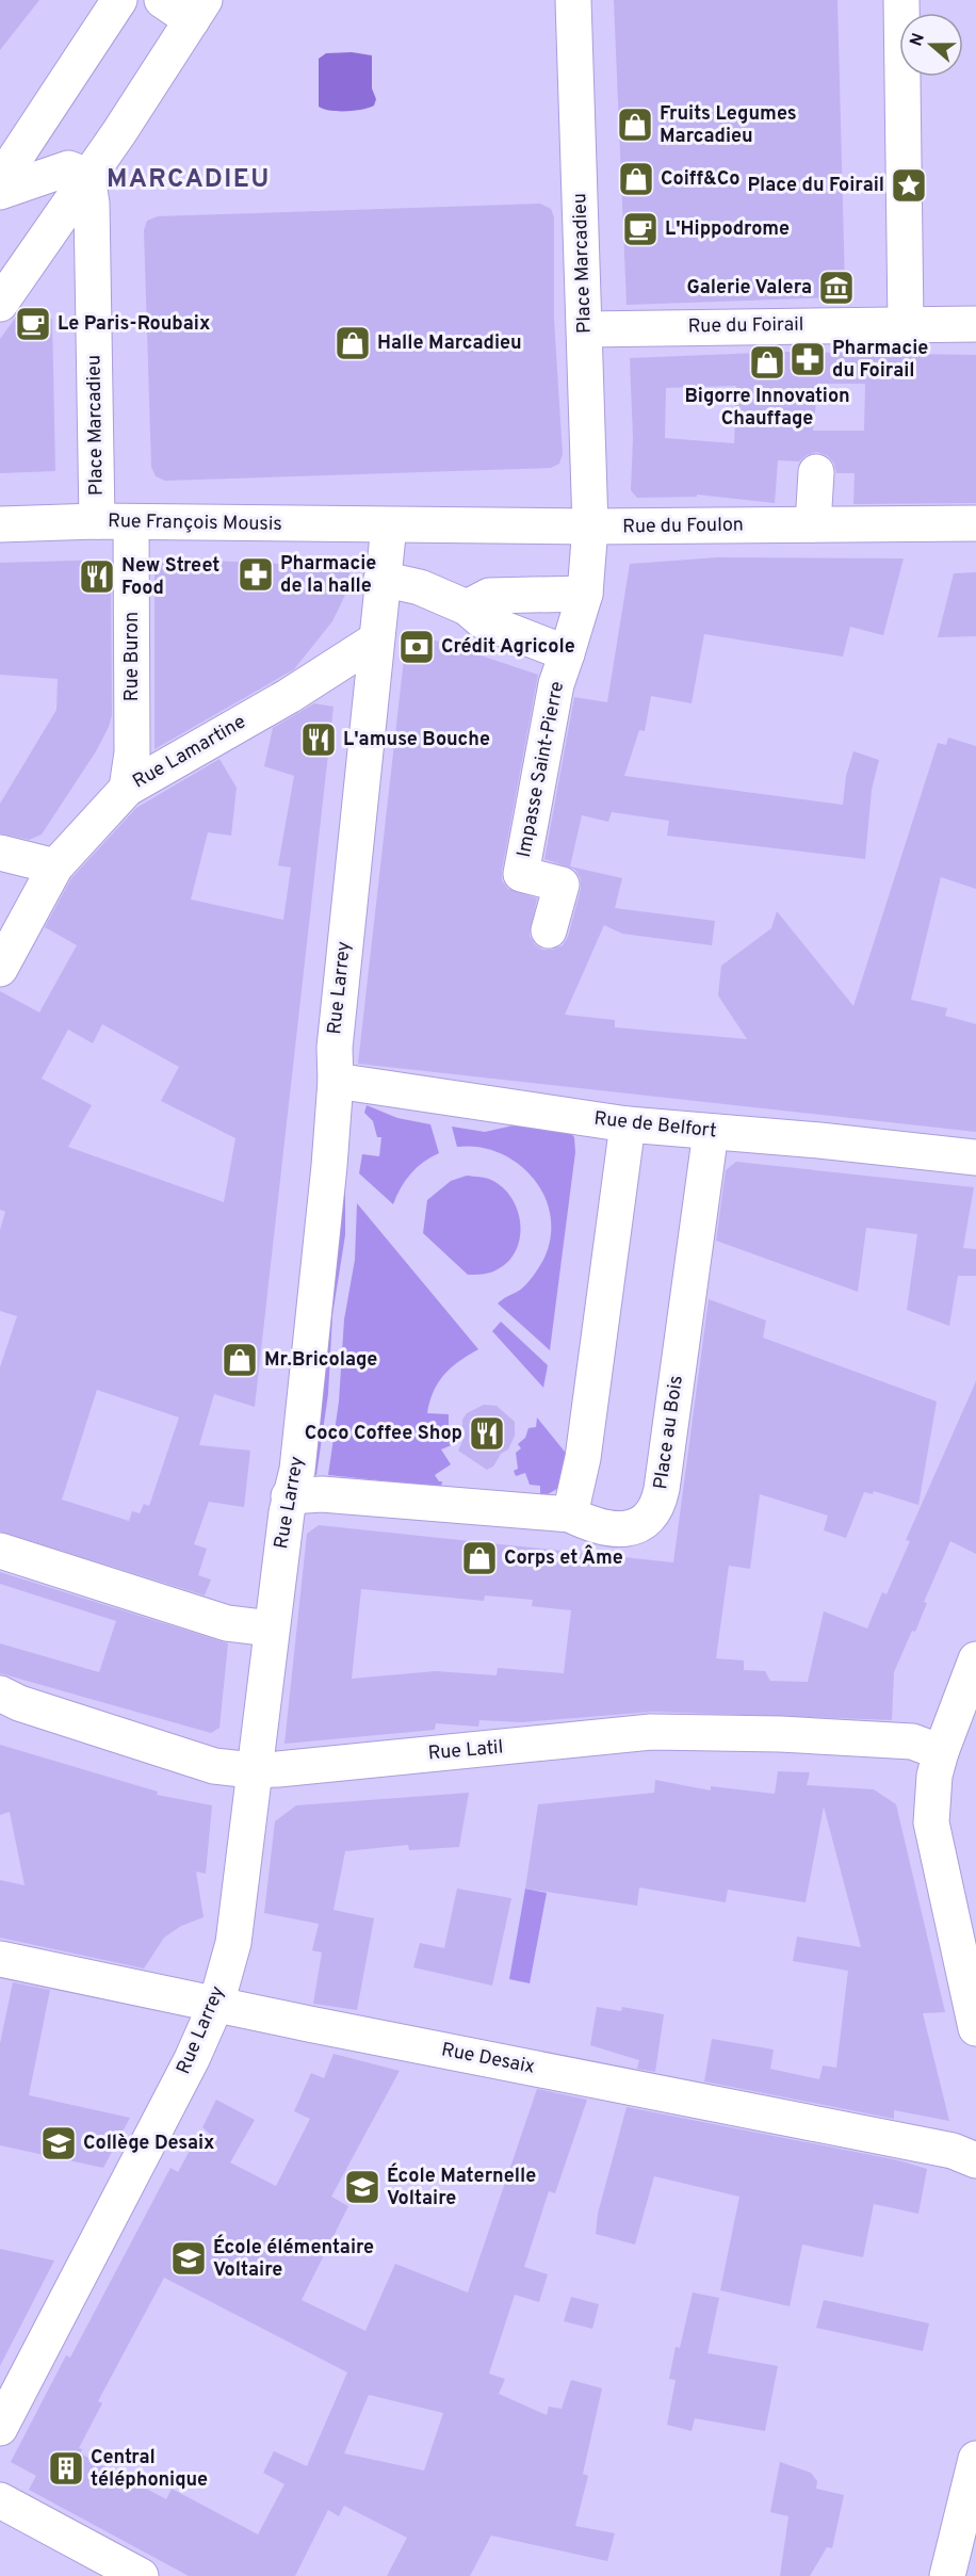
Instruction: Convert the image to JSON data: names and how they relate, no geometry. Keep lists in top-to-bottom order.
{
  "streets": {
    "street": [
      "Place Marcadieu",
      "Rue du Foirail",
      "Rue François Mousis",
      "Rue du Foulon",
      "Rue Buron",
      "Rue Lamartine",
      "Impasse Saint-Pierre",
      "Rue Larrey",
      "Rue de Belfort",
      "Place au Bois",
      "Rue Latil",
      "Rue Desaix"
    ]
  },
  "crossings": [
    ["Place Marcadieu", "Rue du Foirail"],
    ["Place Marcadieu", "Rue François Mousis"],
    ["Place Marcadieu", "Rue du Foulon"],
    ["Place Marcadieu", "Impasse Saint-Pierre"],
    ["Rue François Mousis", "Rue du Foulon"],
    ["Rue François Mousis", "Rue Buron"],
    ["Rue François Mousis", "Rue Larrey"],
    ["Rue du Foulon", "Rue Larrey"],
    ["Rue Buron", "Rue Lamartine"],
    ["Rue Lamartine", "Rue Larrey"],
    ["Rue Larrey", "Rue de Belfort"],
    ["Rue Larrey", "Place au Bois"],
    ["Rue Larrey", "Rue Latil"],
    ["Rue Larrey", "Rue Desaix"],
    ["Rue de Belfort", "Place au Bois"]
  ],
  "districts": ["MARCADIEU"],
  "places": {
    "shop": [
      "Fruits Legumes Marcadieu",
      "Coiff&Co",
      "Halle Marcadieu",
      "Bigorre Innovation Chauffage",
      "Mr.Bricolage",
      "Corps et Âme"
    ],
    "place": ["Place du Foirail"],
    "cafe": ["L'Hippodrome", "Le Paris-Roubaix"],
    "museum": ["Galerie Valera"],
    "pharmacy": ["Pharmacie du Foirail", "Pharmacie de la halle"],
    "restaurant": ["New Street Food", "L'amuse Bouche", "Coco Coffee Shop"],
    "bank": ["Crédit Agricole"],
    "school or university": ["Collège Desaix", "École Maternelle Voltaire", "École élémentaire Voltaire"],
    "building": ["Central téléphonique"]
  },
  "north": "left"
}
